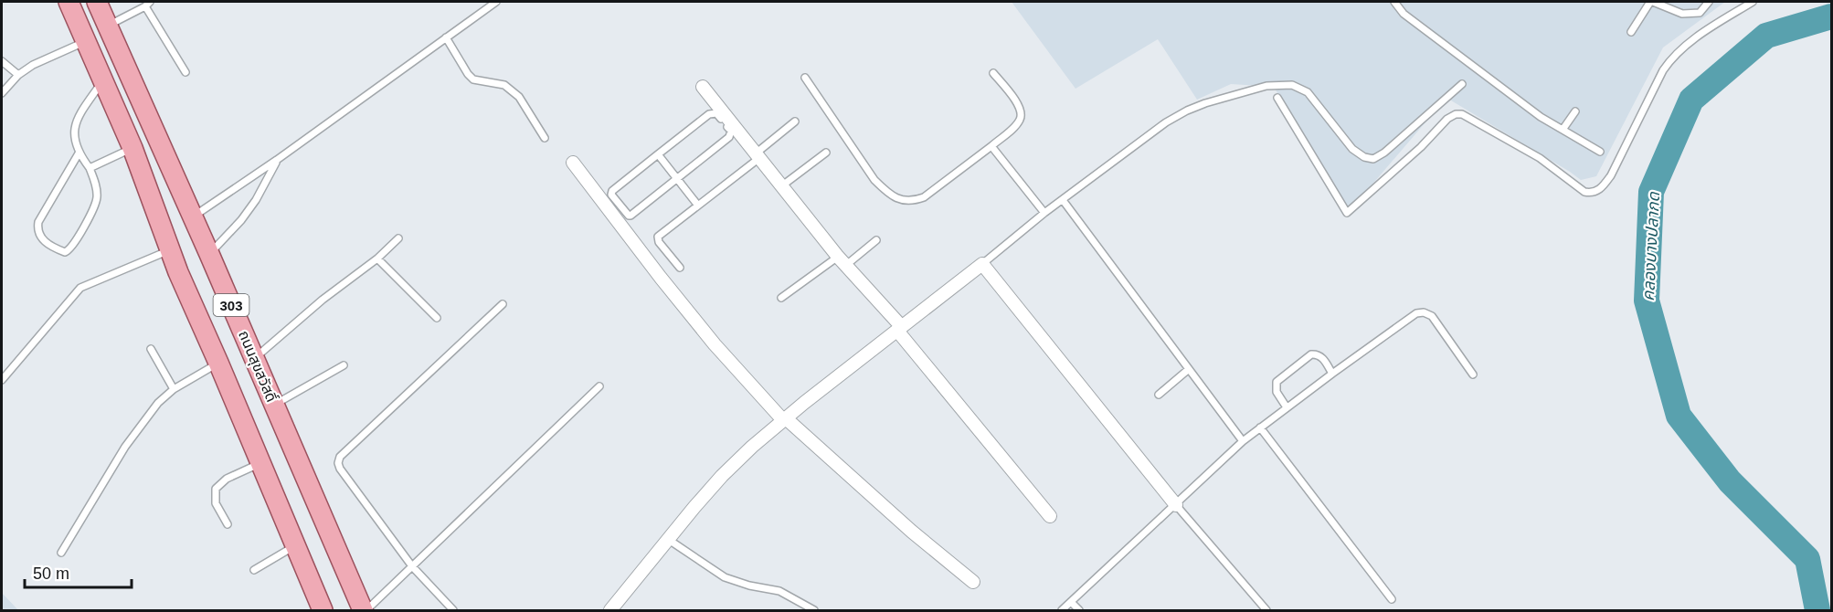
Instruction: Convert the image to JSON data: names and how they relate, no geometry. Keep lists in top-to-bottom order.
{
  "streets": {
    "main road": ["303", "ถนนสุขสวัสดิ์"]
  },
  "water": ["คลองบางปลากด"],
  "scale_bar": "50 m"
}
